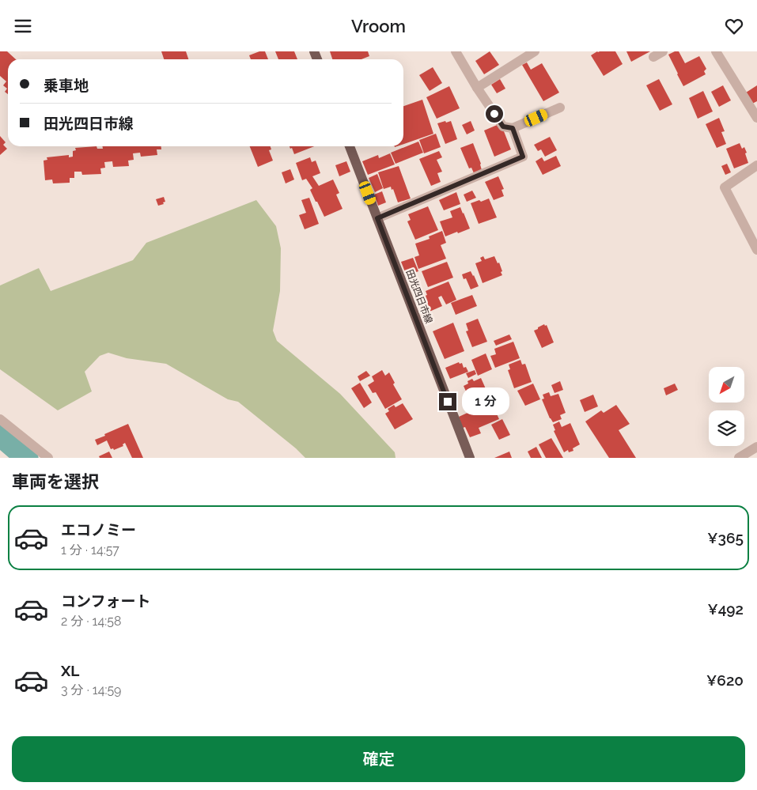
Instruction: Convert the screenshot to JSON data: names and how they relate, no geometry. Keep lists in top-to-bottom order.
{
  "streets": {
    "main road": ["田光四日市線"]
  },
  "north": "bottom left",
  "page": {
    "header": "Vroom",
    "banner": ["乗車地", "田光四日市線"],
    "bubble": "1 分",
    "heading": "車両を選択",
    "list": [
      {
        "name": "エコノミー",
        "note": "1 分 · 14:57",
        "value": "¥365"
      },
      {
        "name": "コンフォート",
        "note": "2 分 · 14:58",
        "value": "¥492"
      },
      {
        "name": "XL",
        "note": "3 分 · 14:59",
        "value": "¥620"
      }
    ],
    "buttons": "確定"
  }
}
